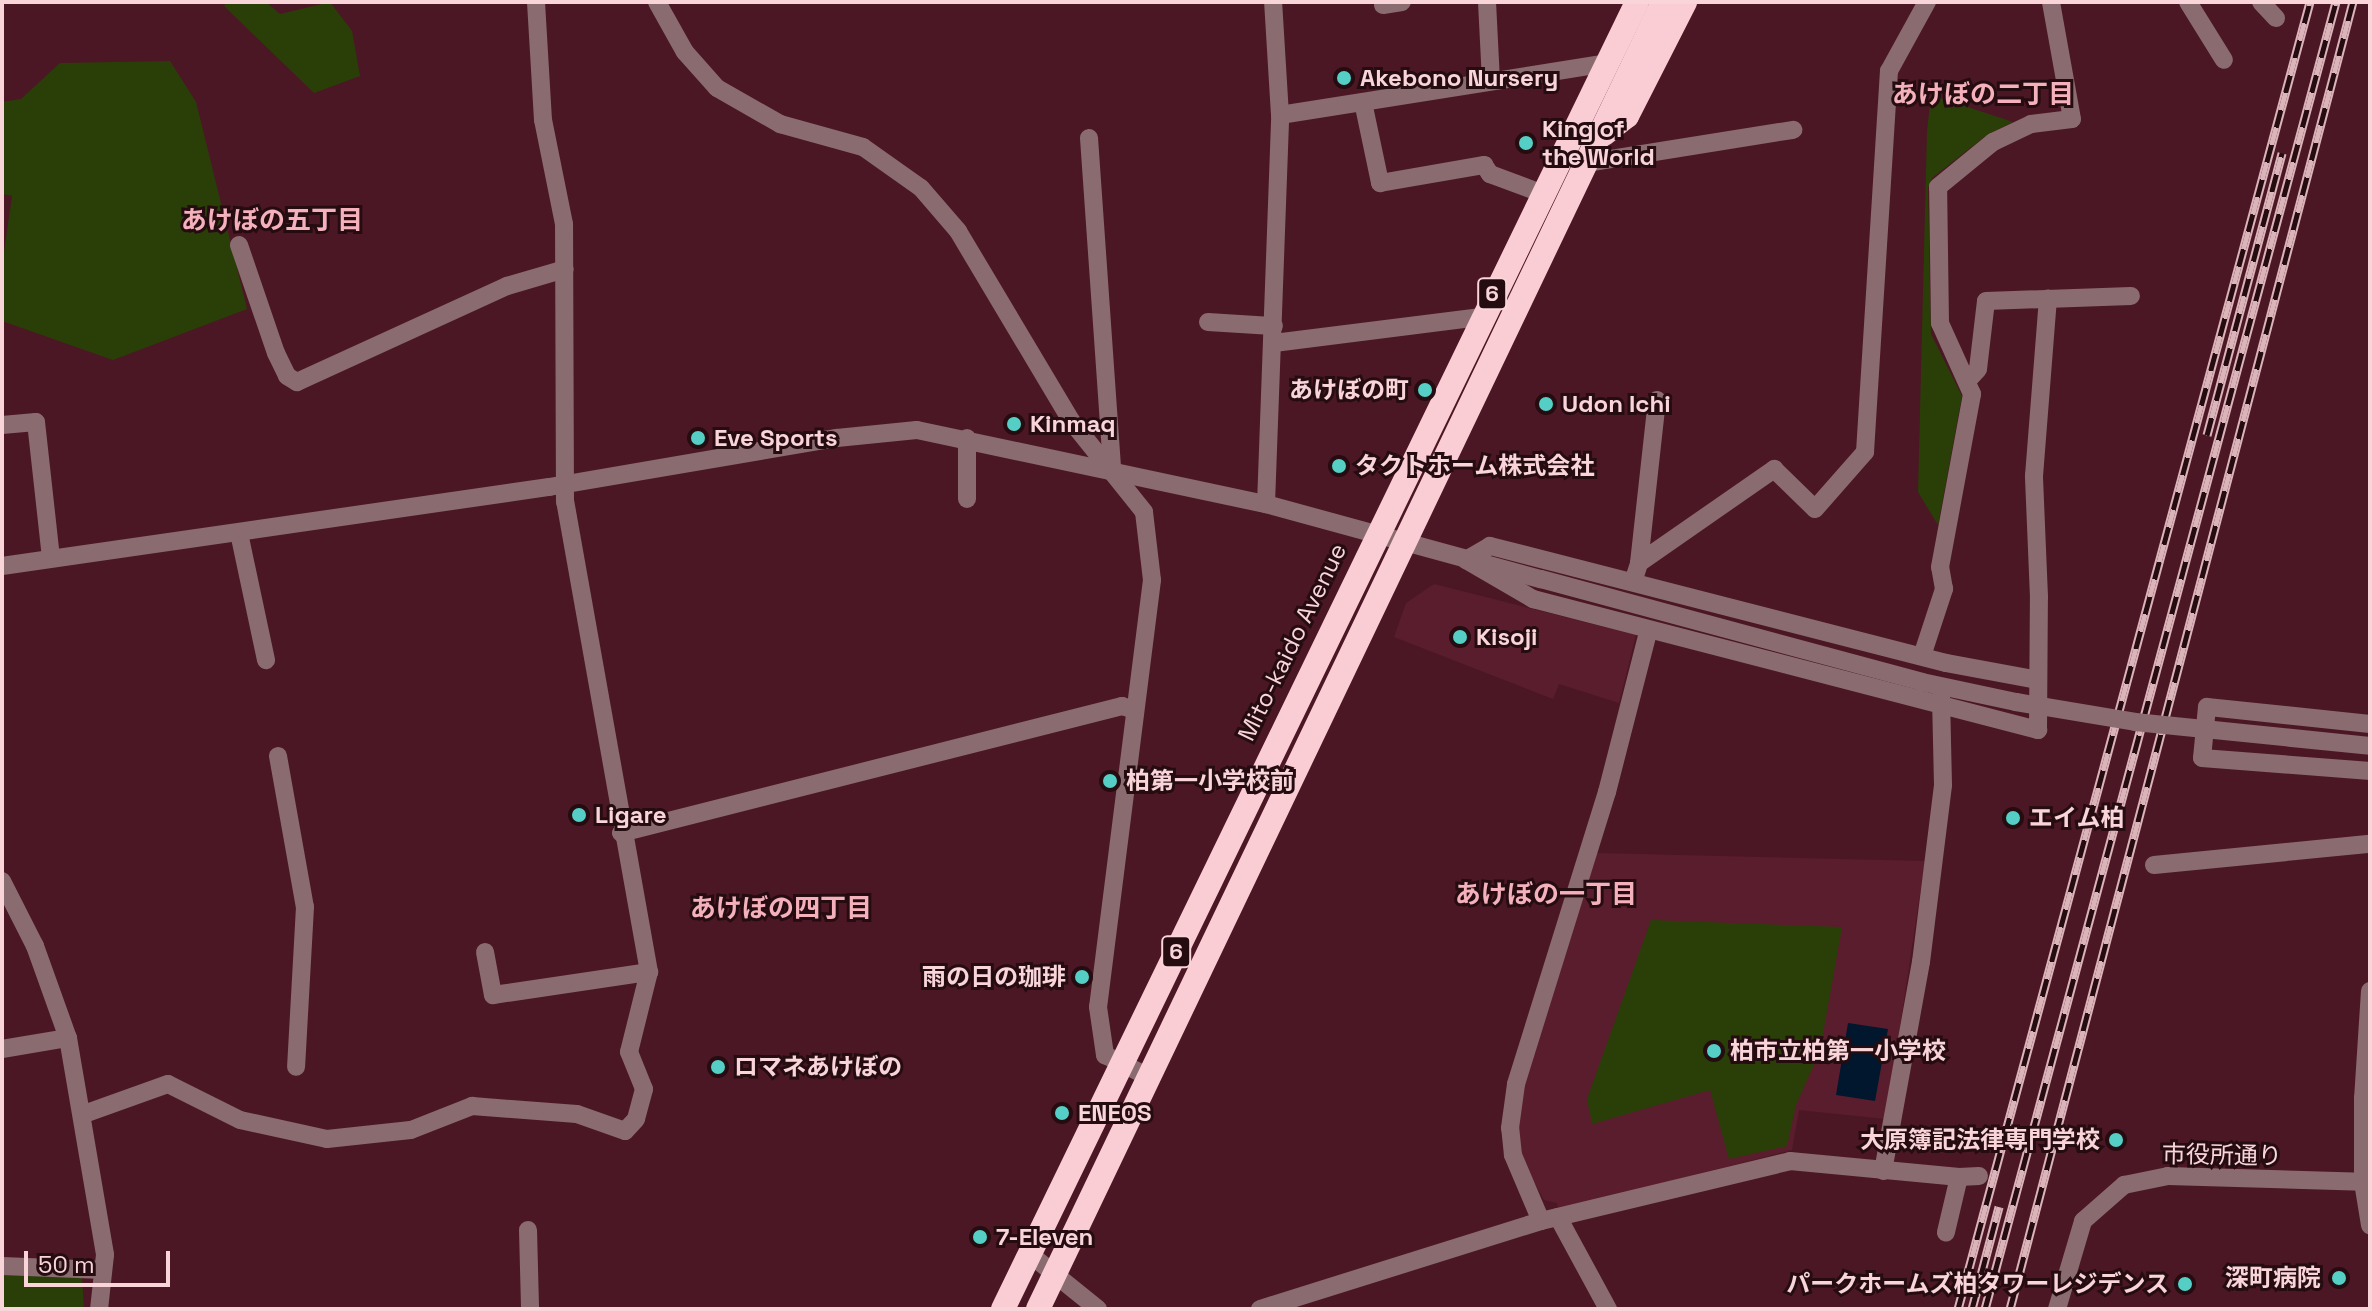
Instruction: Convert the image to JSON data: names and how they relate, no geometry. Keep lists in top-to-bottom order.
{
  "streets": {
    "highway": ["6", "Mito-kaido Avenue"],
    "street": ["市役所通り"]
  },
  "districts": [
    "あけぼの二丁目",
    "あけぼの五丁目",
    "あけぼの一丁目",
    "あけぼの四丁目"
  ],
  "places": [
    "Akebono Nursery",
    "King of the World",
    "あけぼの町",
    "Udon Ichi",
    "Kinmaq",
    "Eve Sports",
    "タクトホーム株式会社",
    "Kisoji",
    "柏第一小学校前",
    "Ligare",
    "エイム柏",
    "雨の日の珈琲",
    "柏市立柏第一小学校",
    "ロマネあけぼの",
    "ENEOS",
    "大原簿記法律専門学校",
    "7-Eleven",
    "深町病院",
    "パークホームズ柏タワーレジデンス"
  ],
  "scale_bar": "50 m"
}
